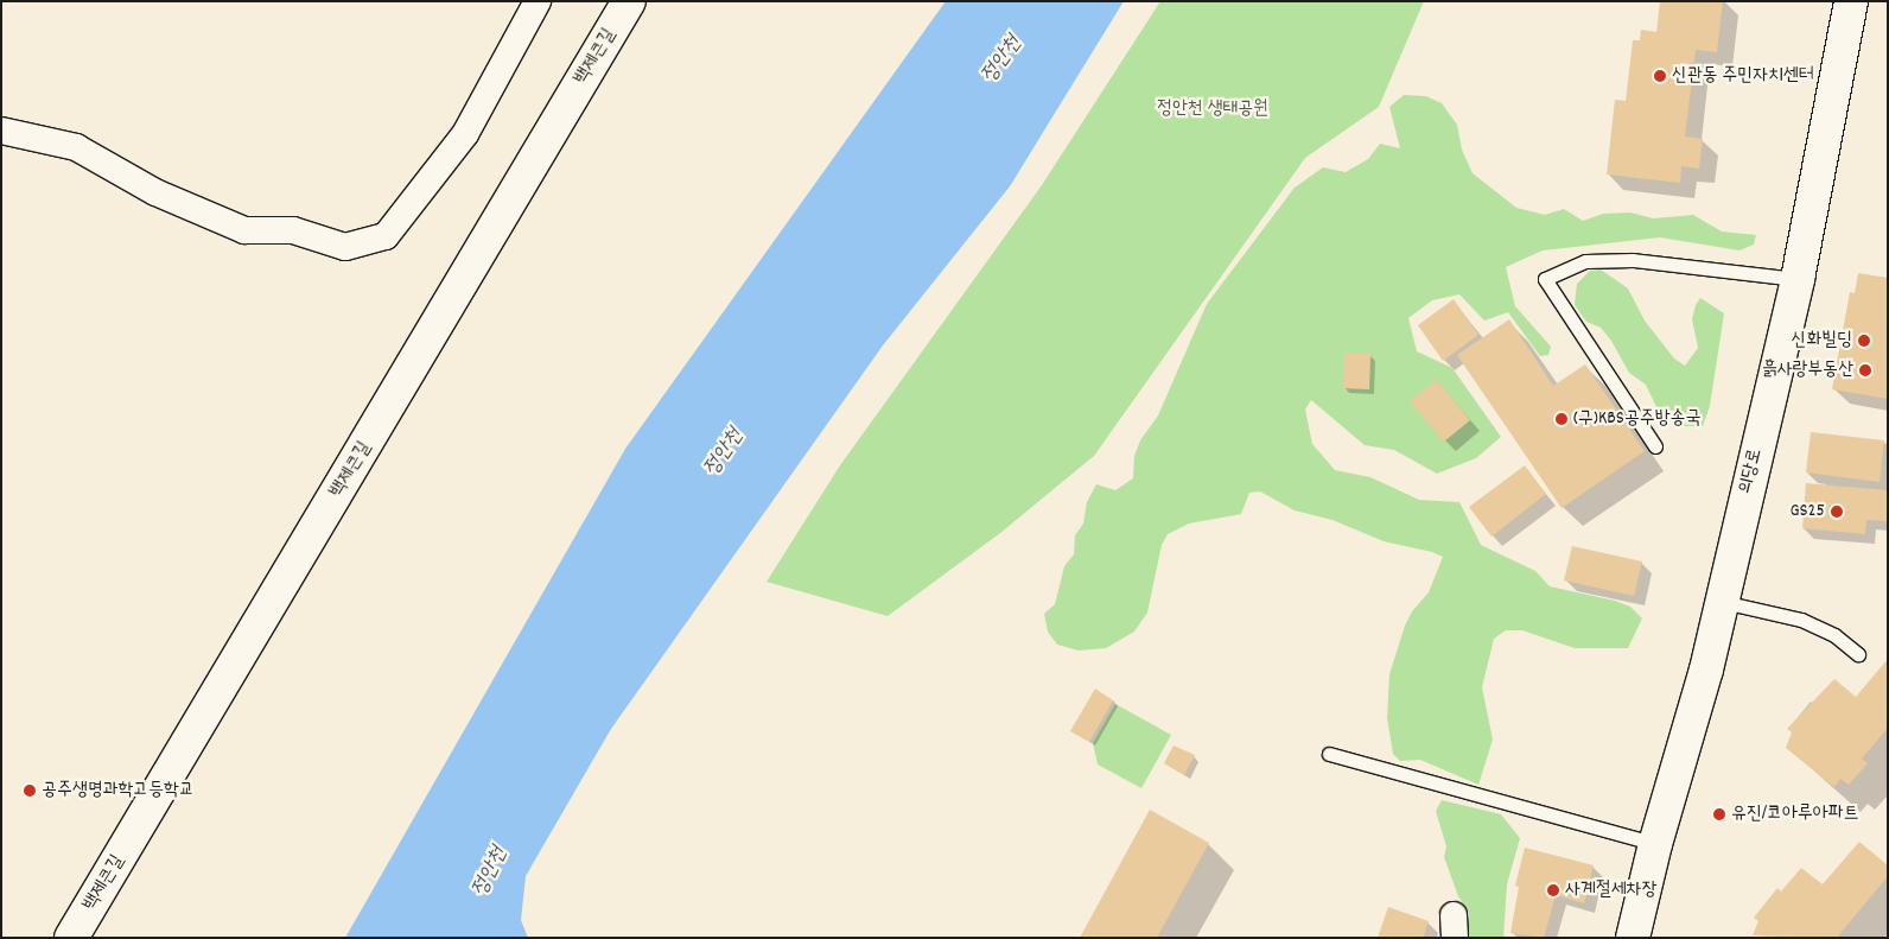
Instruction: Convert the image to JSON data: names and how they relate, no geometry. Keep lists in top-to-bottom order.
{
  "streets": {
    "main road": ["백제큰길", "의당로"]
  },
  "water": ["정안천"],
  "parks": ["정안천 생태공원"],
  "places": [
    "신관동 주민자치센터",
    "신화빌딩",
    "흙사랑부동산",
    "(구)KBS공주방송국",
    "GS25",
    "공주생명과학고등학교",
    "유진/코아루아파트",
    "사계절세차장"
  ]
}
